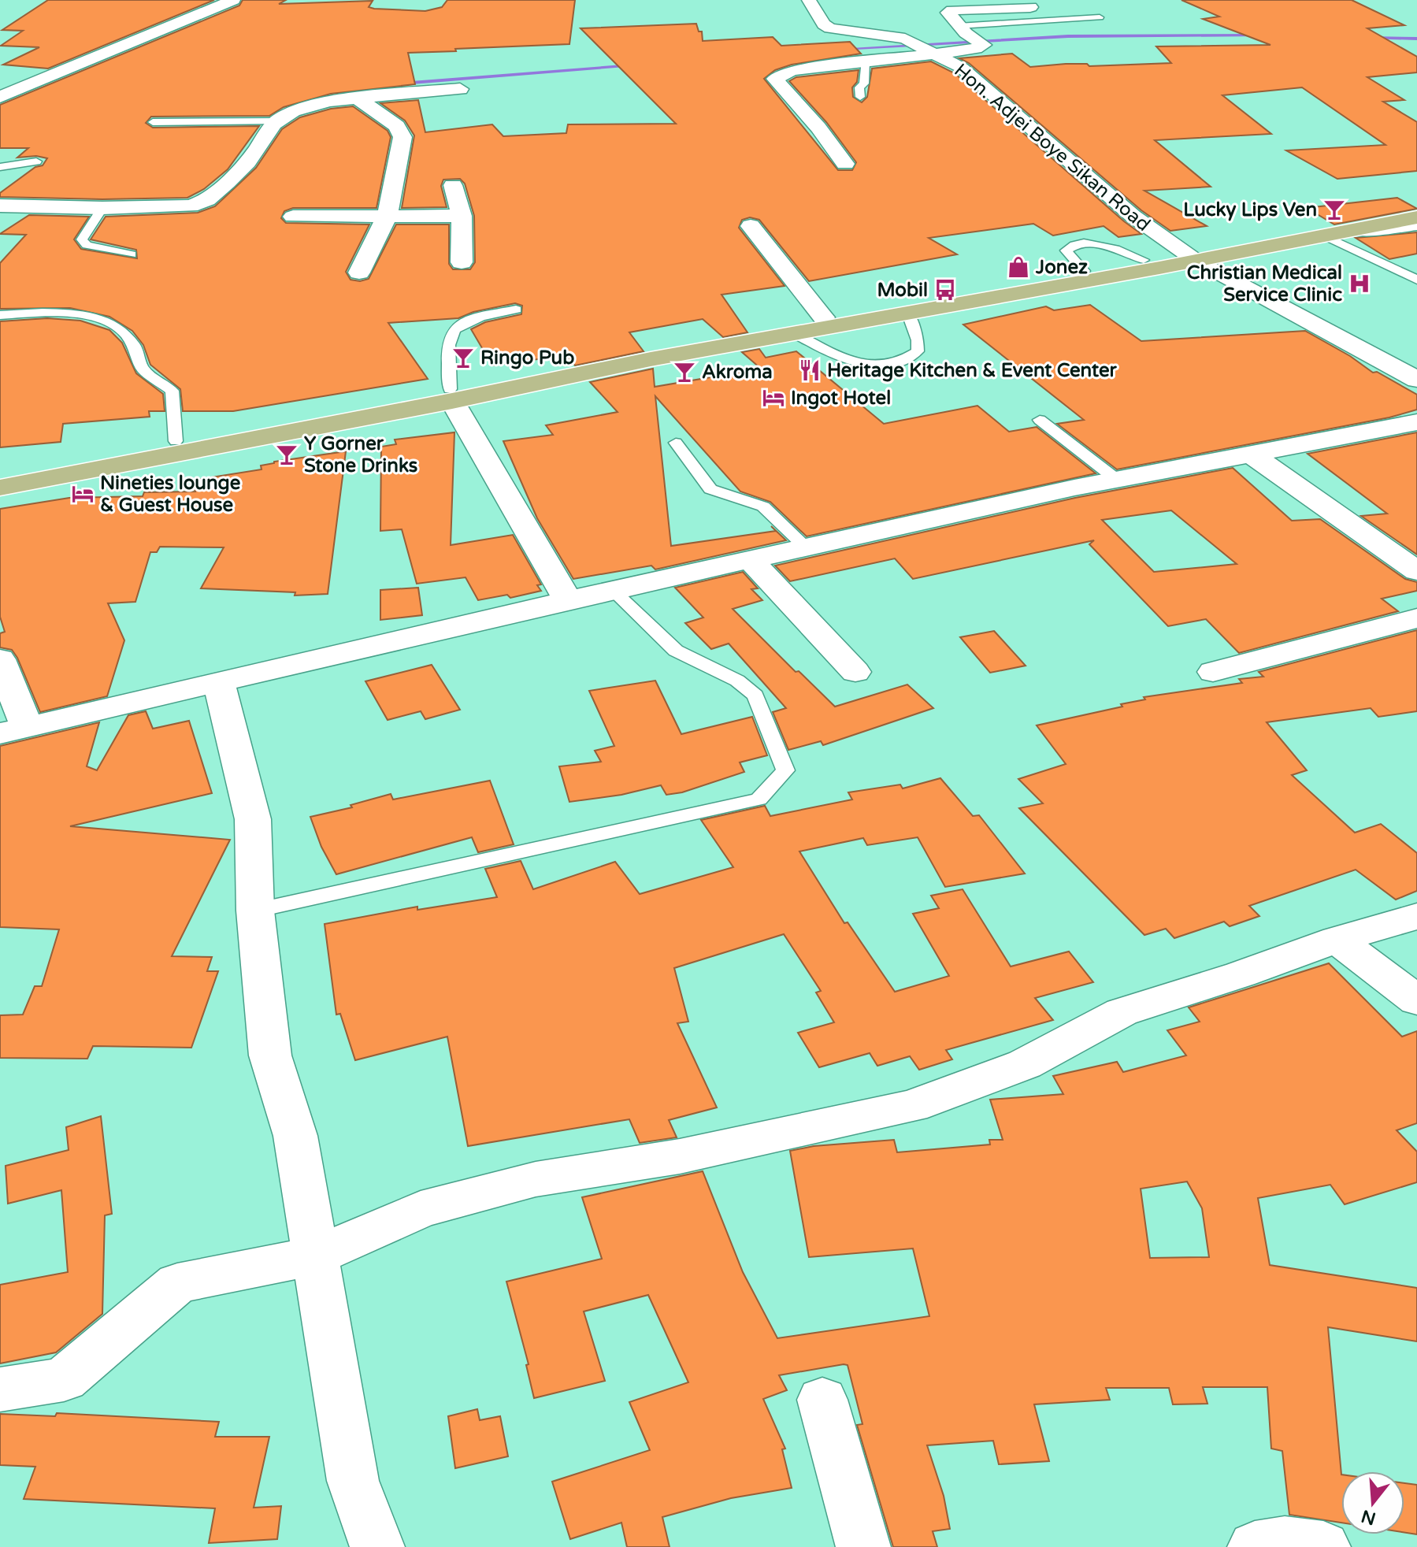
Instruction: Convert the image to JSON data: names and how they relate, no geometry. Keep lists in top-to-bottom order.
{
  "streets": {
    "street": ["Hon. Adjei Boye Sikan Road"]
  },
  "places": {
    "bar": [
      "Lucky Lips Ven",
      "Ringo Pub",
      "Akroma",
      "Y Gorner Stone Drinks"
    ],
    "shop": ["Jonez"],
    "hospital": ["Christian Medical Service Clinic"],
    "bus stop": ["Mobil"],
    "restaurant": ["Heritage Kitchen & Event Center"],
    "hotel": ["Ingot Hotel", "Nineties lounge & Guest House"]
  },
  "north": "bottom"
}
